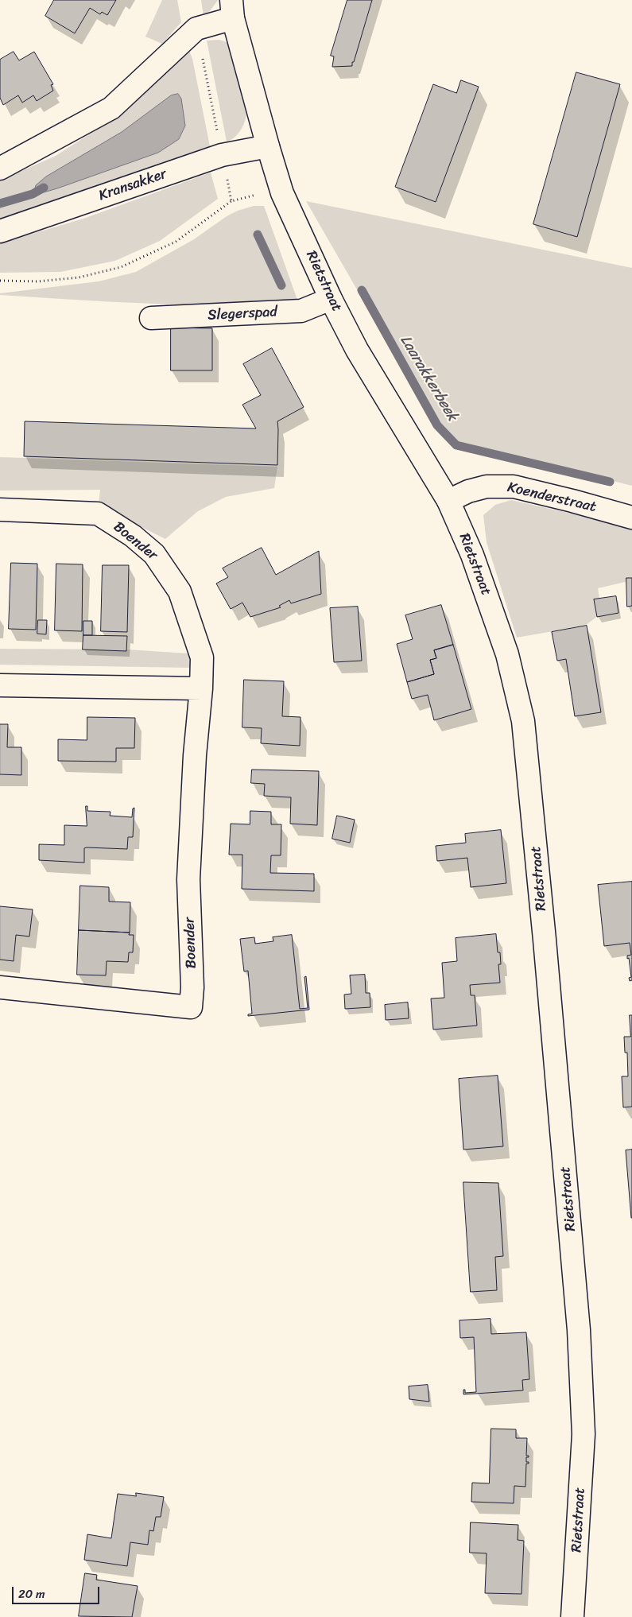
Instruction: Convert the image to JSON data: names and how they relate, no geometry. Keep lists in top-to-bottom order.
{
  "streets": {
    "street": [
      "Kransakker",
      "Rietstraat",
      "Slegerspad",
      "Koenderstraat",
      "Boender"
    ]
  },
  "crossings": [
    ["Kransakker", "Rietstraat"],
    ["Rietstraat", "Slegerspad"],
    ["Rietstraat", "Koenderstraat"]
  ],
  "water": ["Laarakkerbeek"],
  "scale_bar": "20 m"
}
